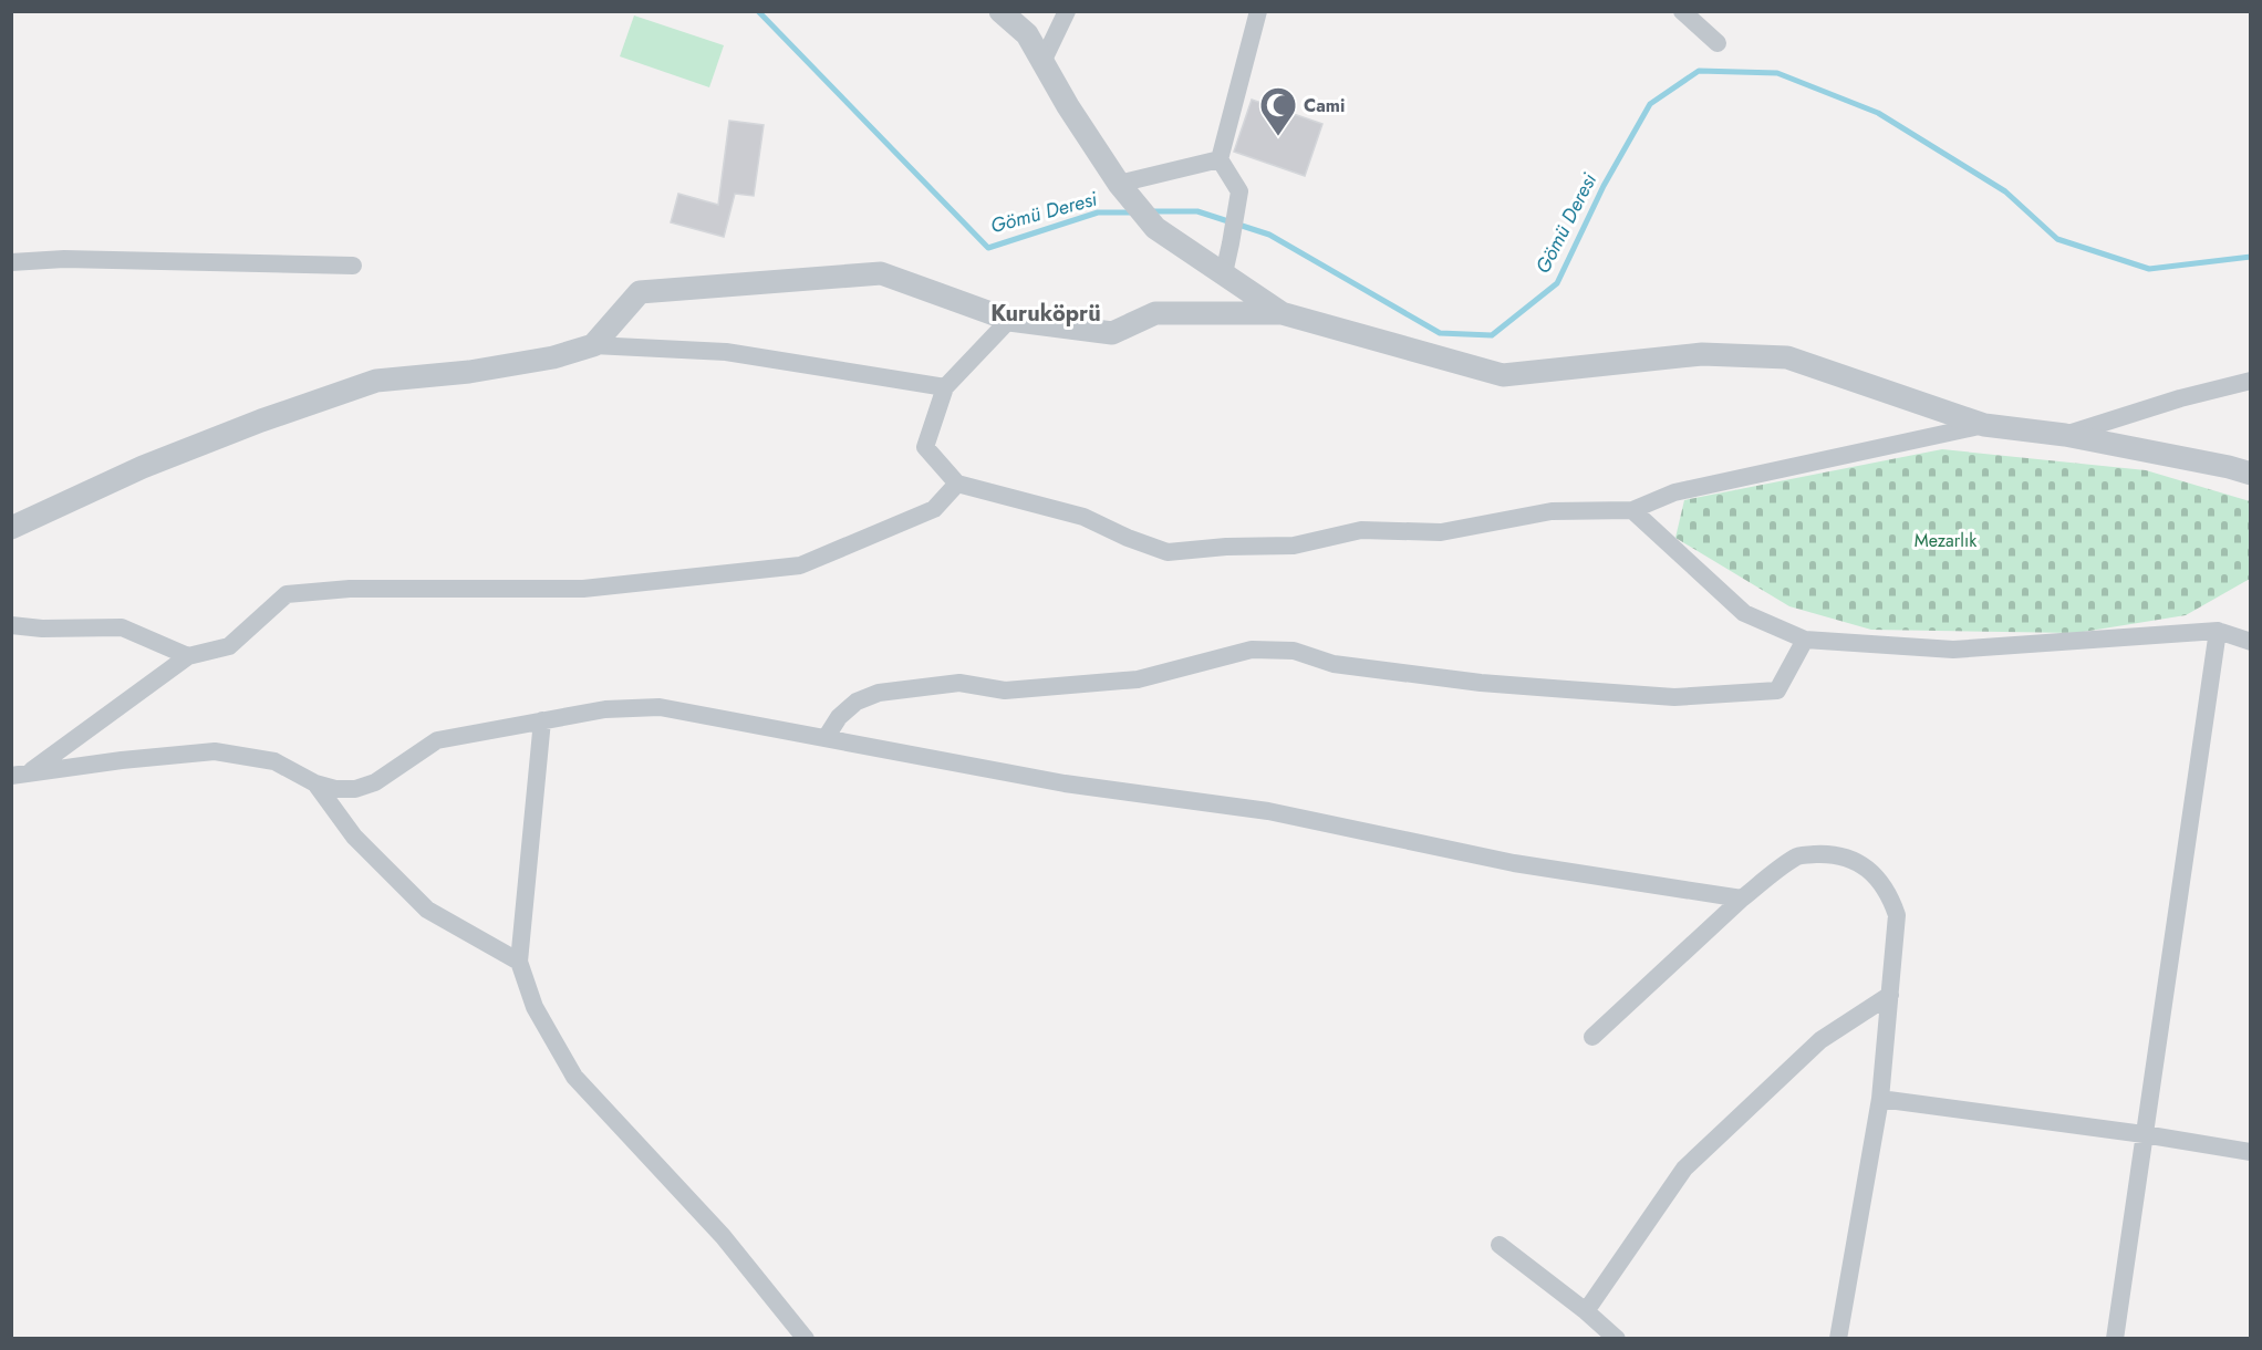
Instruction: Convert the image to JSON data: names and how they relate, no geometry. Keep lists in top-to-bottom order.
{
  "districts": ["Kuruköprü"],
  "water": ["Gömü Deresi"],
  "parks": ["Mezarlık"],
  "places": {
    "mosque": ["Cami"]
  }
}
